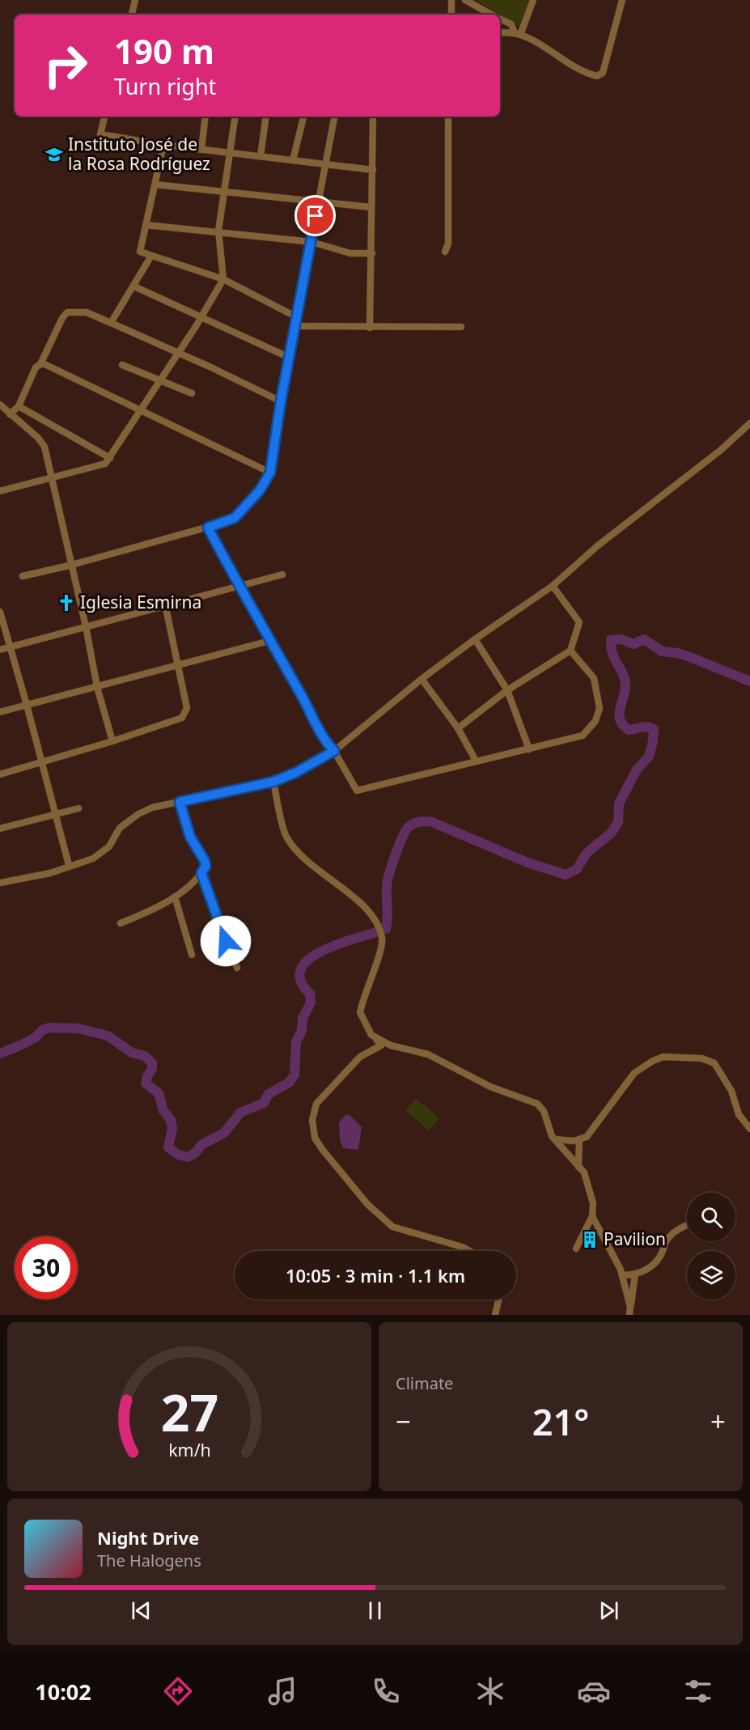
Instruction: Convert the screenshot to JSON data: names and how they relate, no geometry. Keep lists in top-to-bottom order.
{
  "places": {
    "school or university": ["Instituto José de la Rosa Rodríguez"],
    "church": ["Iglesia Esmirna"],
    "building": ["Pavilion"]
  },
  "page": {
    "turn": ["190 m", "Turn right"],
    "limit": "30",
    "trip": "10:05 · 3 min · 1.1 km",
    "tile": "Climate",
    "heat": ["−", "21°", "+"],
    "song": ["Night Drive", "The Halogens"],
    "tabs": "10:02",
    "gauge": ["27", "km/h"]
  }
}
